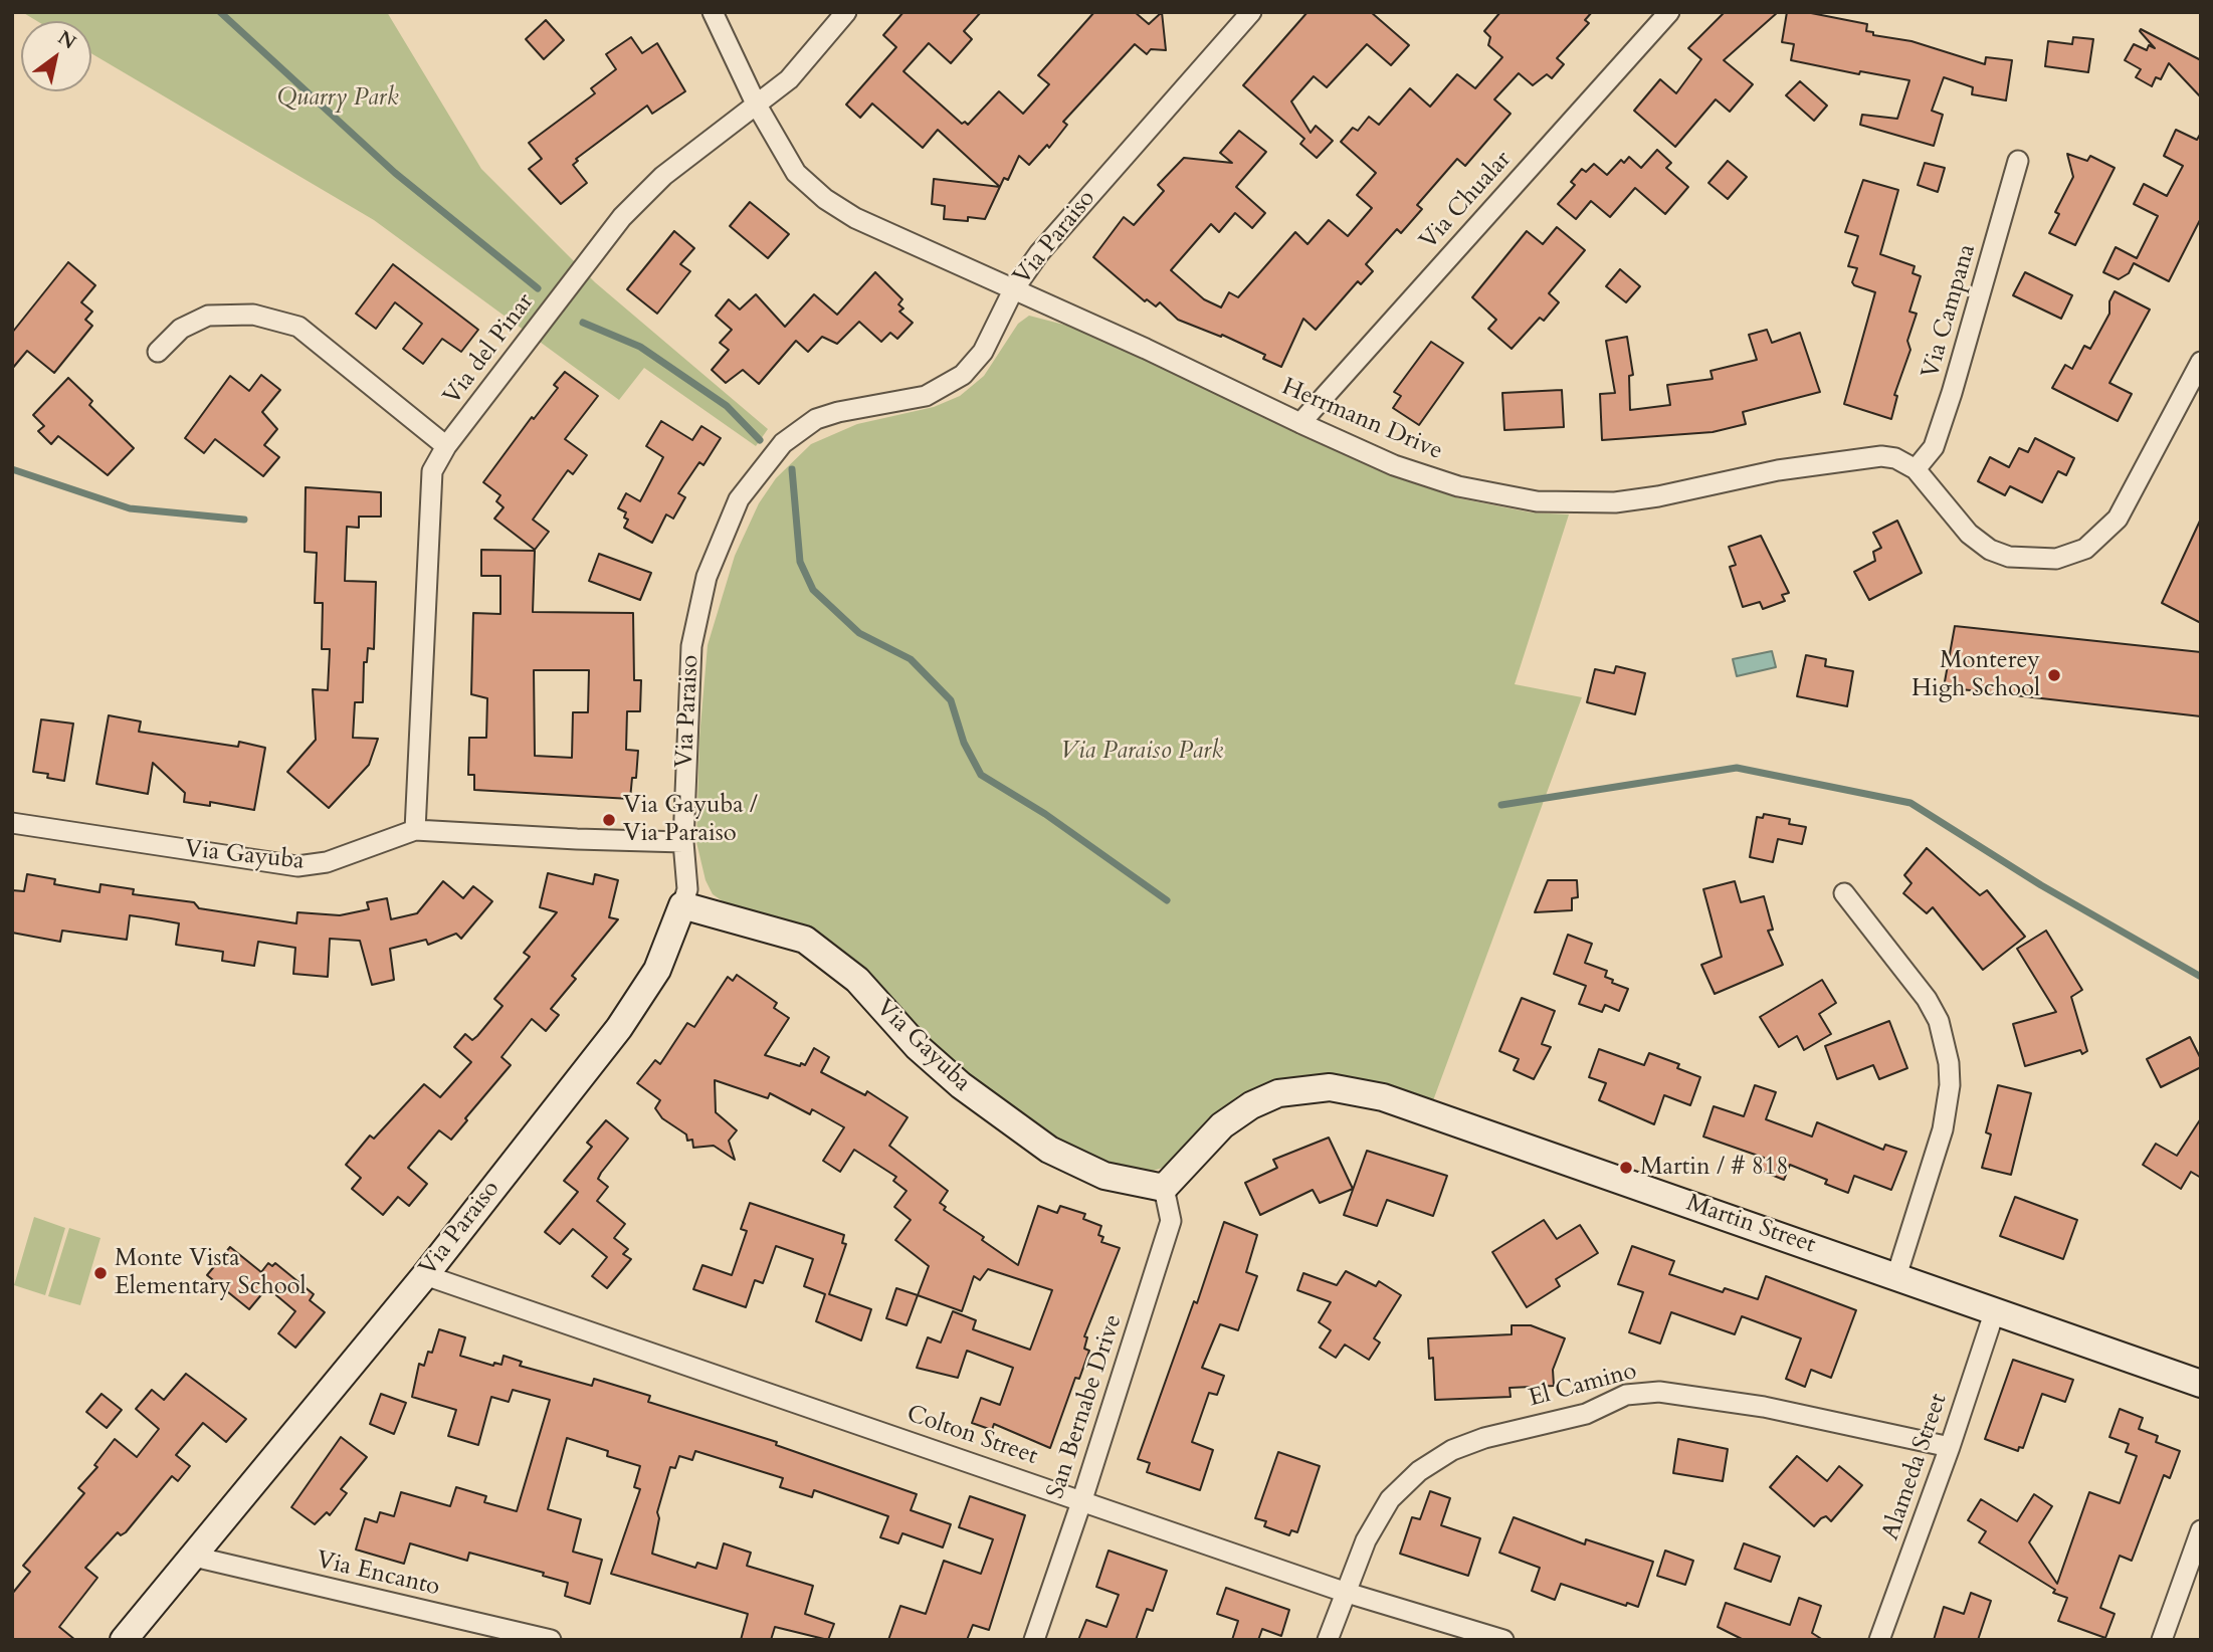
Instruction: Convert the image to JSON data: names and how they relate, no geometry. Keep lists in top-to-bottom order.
{
  "streets": {
    "street": [
      "Via Chualar",
      "Via Paraiso",
      "Via Campana",
      "Via del Pinar",
      "Herrmann Drive",
      "Via Gayuba",
      "Martin Street",
      "El Camino",
      "San Bernabe Drive",
      "Colton Street",
      "Alameda Street",
      "Via Encanto"
    ]
  },
  "crossings": [
    ["Via Chualar", "Herrmann Drive"],
    ["Via Paraiso", "Herrmann Drive"],
    ["Via Paraiso", "Via Gayuba"],
    ["Via Paraiso", "Colton Street"],
    ["Via Paraiso", "Via Encanto"],
    ["Via Campana", "Herrmann Drive"],
    ["Via del Pinar", "Herrmann Drive"],
    ["Via del Pinar", "Via Gayuba"],
    ["Via Gayuba", "Martin Street"],
    ["Via Gayuba", "San Bernabe Drive"],
    ["Martin Street", "San Bernabe Drive"],
    ["Martin Street", "Alameda Street"],
    ["El Camino", "Colton Street"],
    ["El Camino", "Alameda Street"],
    ["San Bernabe Drive", "Colton Street"]
  ],
  "parks": ["Quarry Park", "Via Paraiso Park"],
  "places": [
    "Monterey High School",
    "Via Gayuba / Via Paraiso",
    "Martin / # 818",
    "Monte Vista Elementary School"
  ],
  "north": "top right"
}
